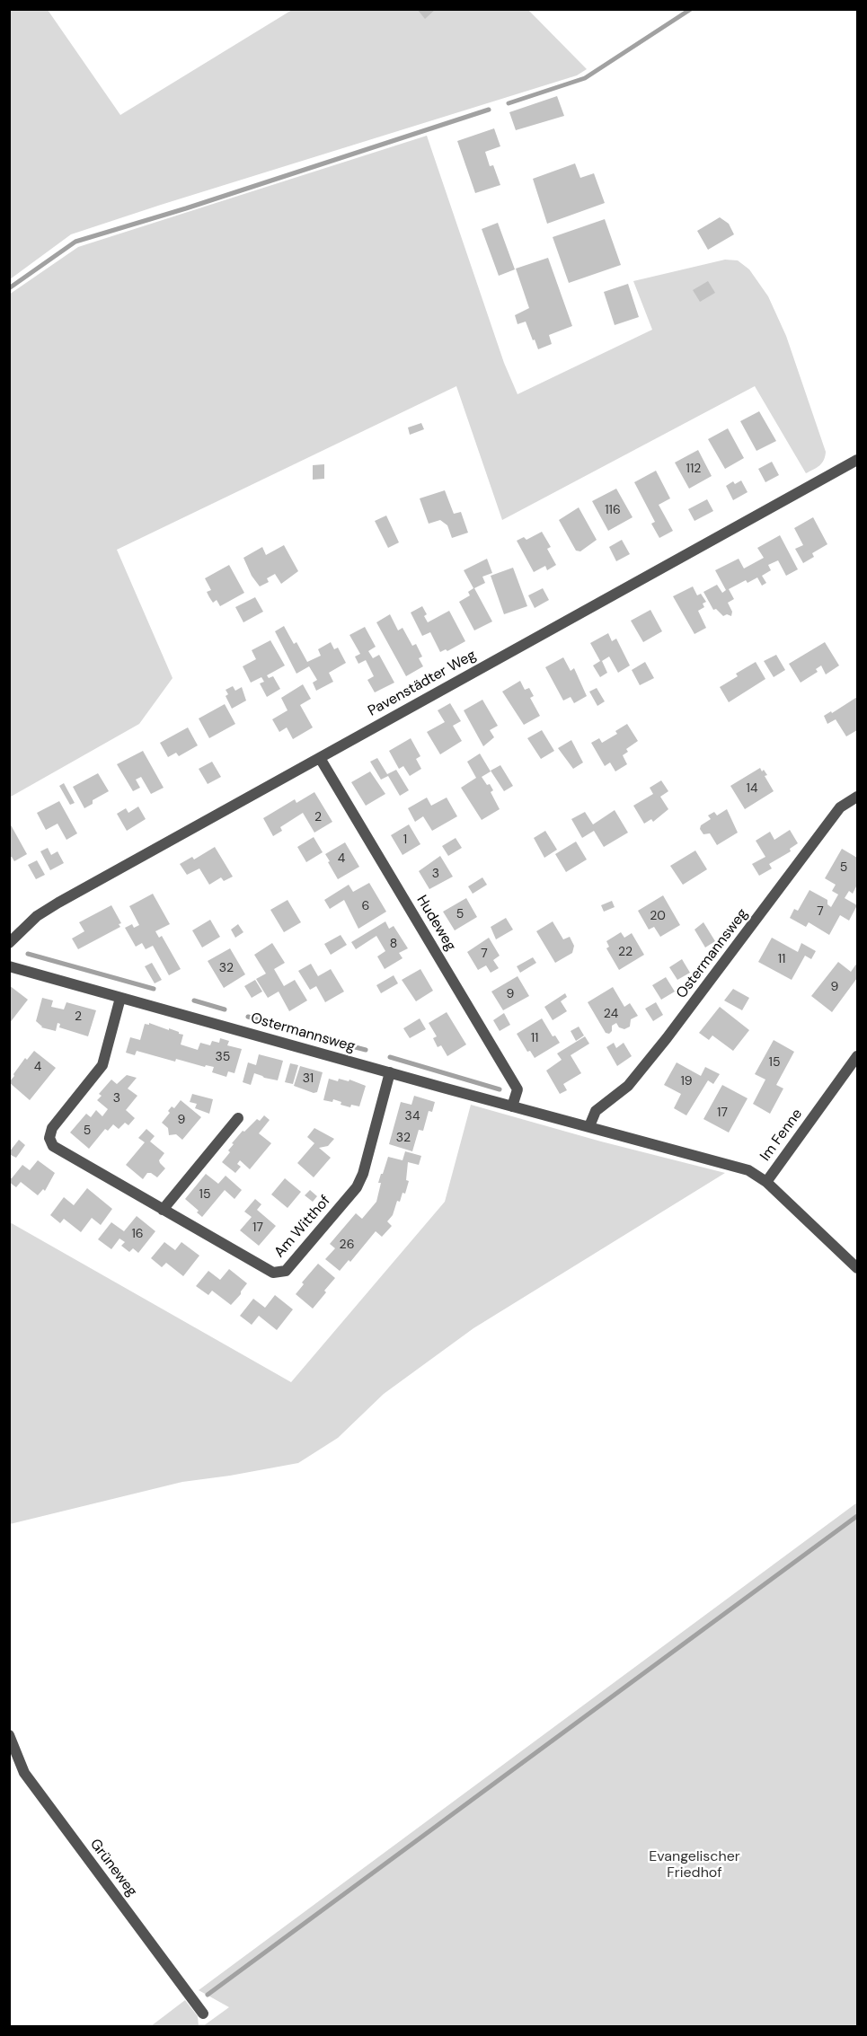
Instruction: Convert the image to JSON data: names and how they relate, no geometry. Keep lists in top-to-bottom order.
{
  "streets": {
    "street": [
      "Pavenstädter Weg",
      "Hudeweg",
      "Ostermannsweg",
      "Im Fenne",
      "Am Witthof",
      "Grüneweg"
    ]
  },
  "crossings": [
    ["Pavenstädter Weg", "Hudeweg"],
    ["Hudeweg", "Ostermannsweg"],
    ["Ostermannsweg", "Im Fenne"],
    ["Ostermannsweg", "Am Witthof"]
  ],
  "parks": ["Evangelischer Friedhof"],
  "house_numbers": [
    "112",
    "116",
    "14",
    "2",
    "1",
    "4",
    "5",
    "3",
    "6",
    "7",
    "5",
    "20",
    "8",
    "22",
    "7",
    "11",
    "32",
    "9",
    "9",
    "24",
    "2",
    "11",
    "35",
    "15",
    "4",
    "31",
    "19",
    "3",
    "17",
    "34",
    "9",
    "5",
    "32",
    "15",
    "17",
    "16",
    "26"
  ]
}
